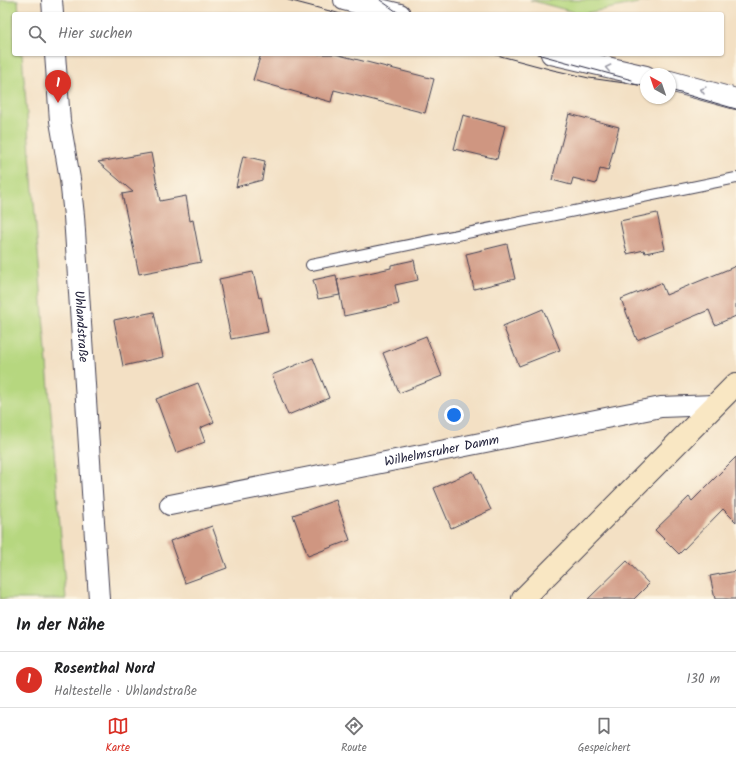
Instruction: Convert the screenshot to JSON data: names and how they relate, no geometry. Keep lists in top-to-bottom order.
{
  "streets": {
    "street": ["Uhlandstraße", "Wilhelmsruher Damm"]
  },
  "north": "top left",
  "page": {
    "search": "Hier suchen",
    "pins": "1",
    "heading": "In der Nähe",
    "list": [
      {
        "mark": "1",
        "name": "Rosenthal Nord",
        "note": "Haltestelle · Uhlandstraße",
        "value": "130 m"
      }
    ],
    "nav": ["Karte", "Route", "Gespeichert"]
  }
}
